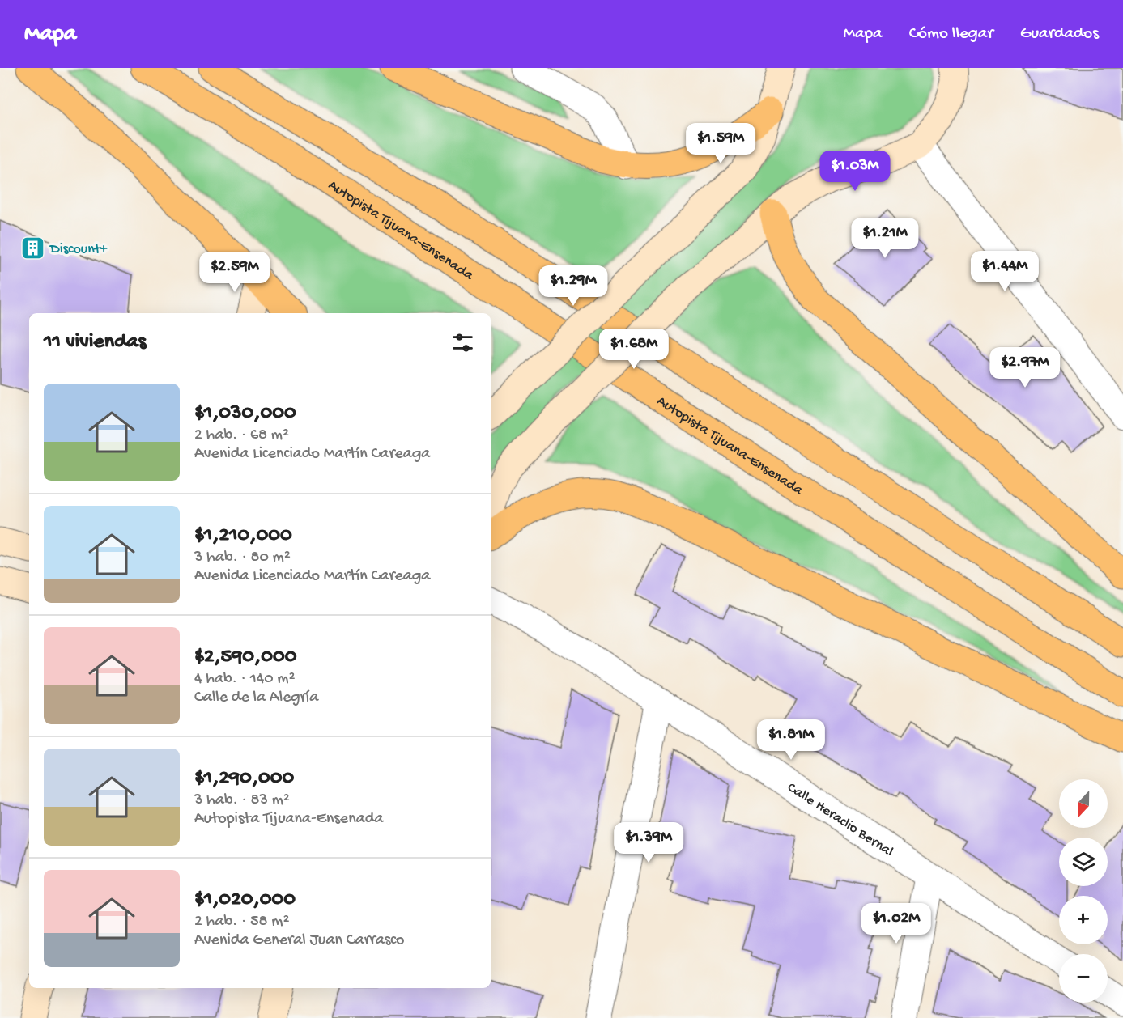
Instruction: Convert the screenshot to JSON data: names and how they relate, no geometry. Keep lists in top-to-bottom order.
{
  "streets": {
    "main road": ["Autopista Tijuana-Ensenada"],
    "street": ["Calle Heraclio Bernal"]
  },
  "places": {
    "building": ["Discount+"]
  },
  "north": "bottom",
  "page": {
    "header": "Mapa",
    "nav": ["Mapa", "Cómo llegar", "Guardados"],
    "price": [
      "$1.59M",
      "$1.03M",
      "$1.21M",
      "$1.44M",
      "$2.59M",
      "$1.29M",
      "$1.68M",
      "$2.97M",
      "$1.81M",
      "$1.39M",
      "$1.02M"
    ],
    "heading": "11 viviendas",
    "list": [
      {
        "name": "$1,030,000",
        "note": "2 hab. · 68 m² · Avenida Licenciado Martín Careaga"
      },
      {
        "name": "$1,210,000",
        "note": "3 hab. · 80 m² · Avenida Licenciado Martín Careaga"
      },
      {
        "name": "$2,590,000",
        "note": "4 hab. · 140 m² · Calle de la Alegría"
      },
      {
        "name": "$1,290,000",
        "note": "3 hab. · 83 m² · Autopista Tijuana-Ensenada"
      },
      {
        "name": "$1,020,000",
        "note": "2 hab. · 58 m² · Avenida General Juan Carrasco"
      }
    ],
    "map_buttons": ["+", "−"]
  }
}
